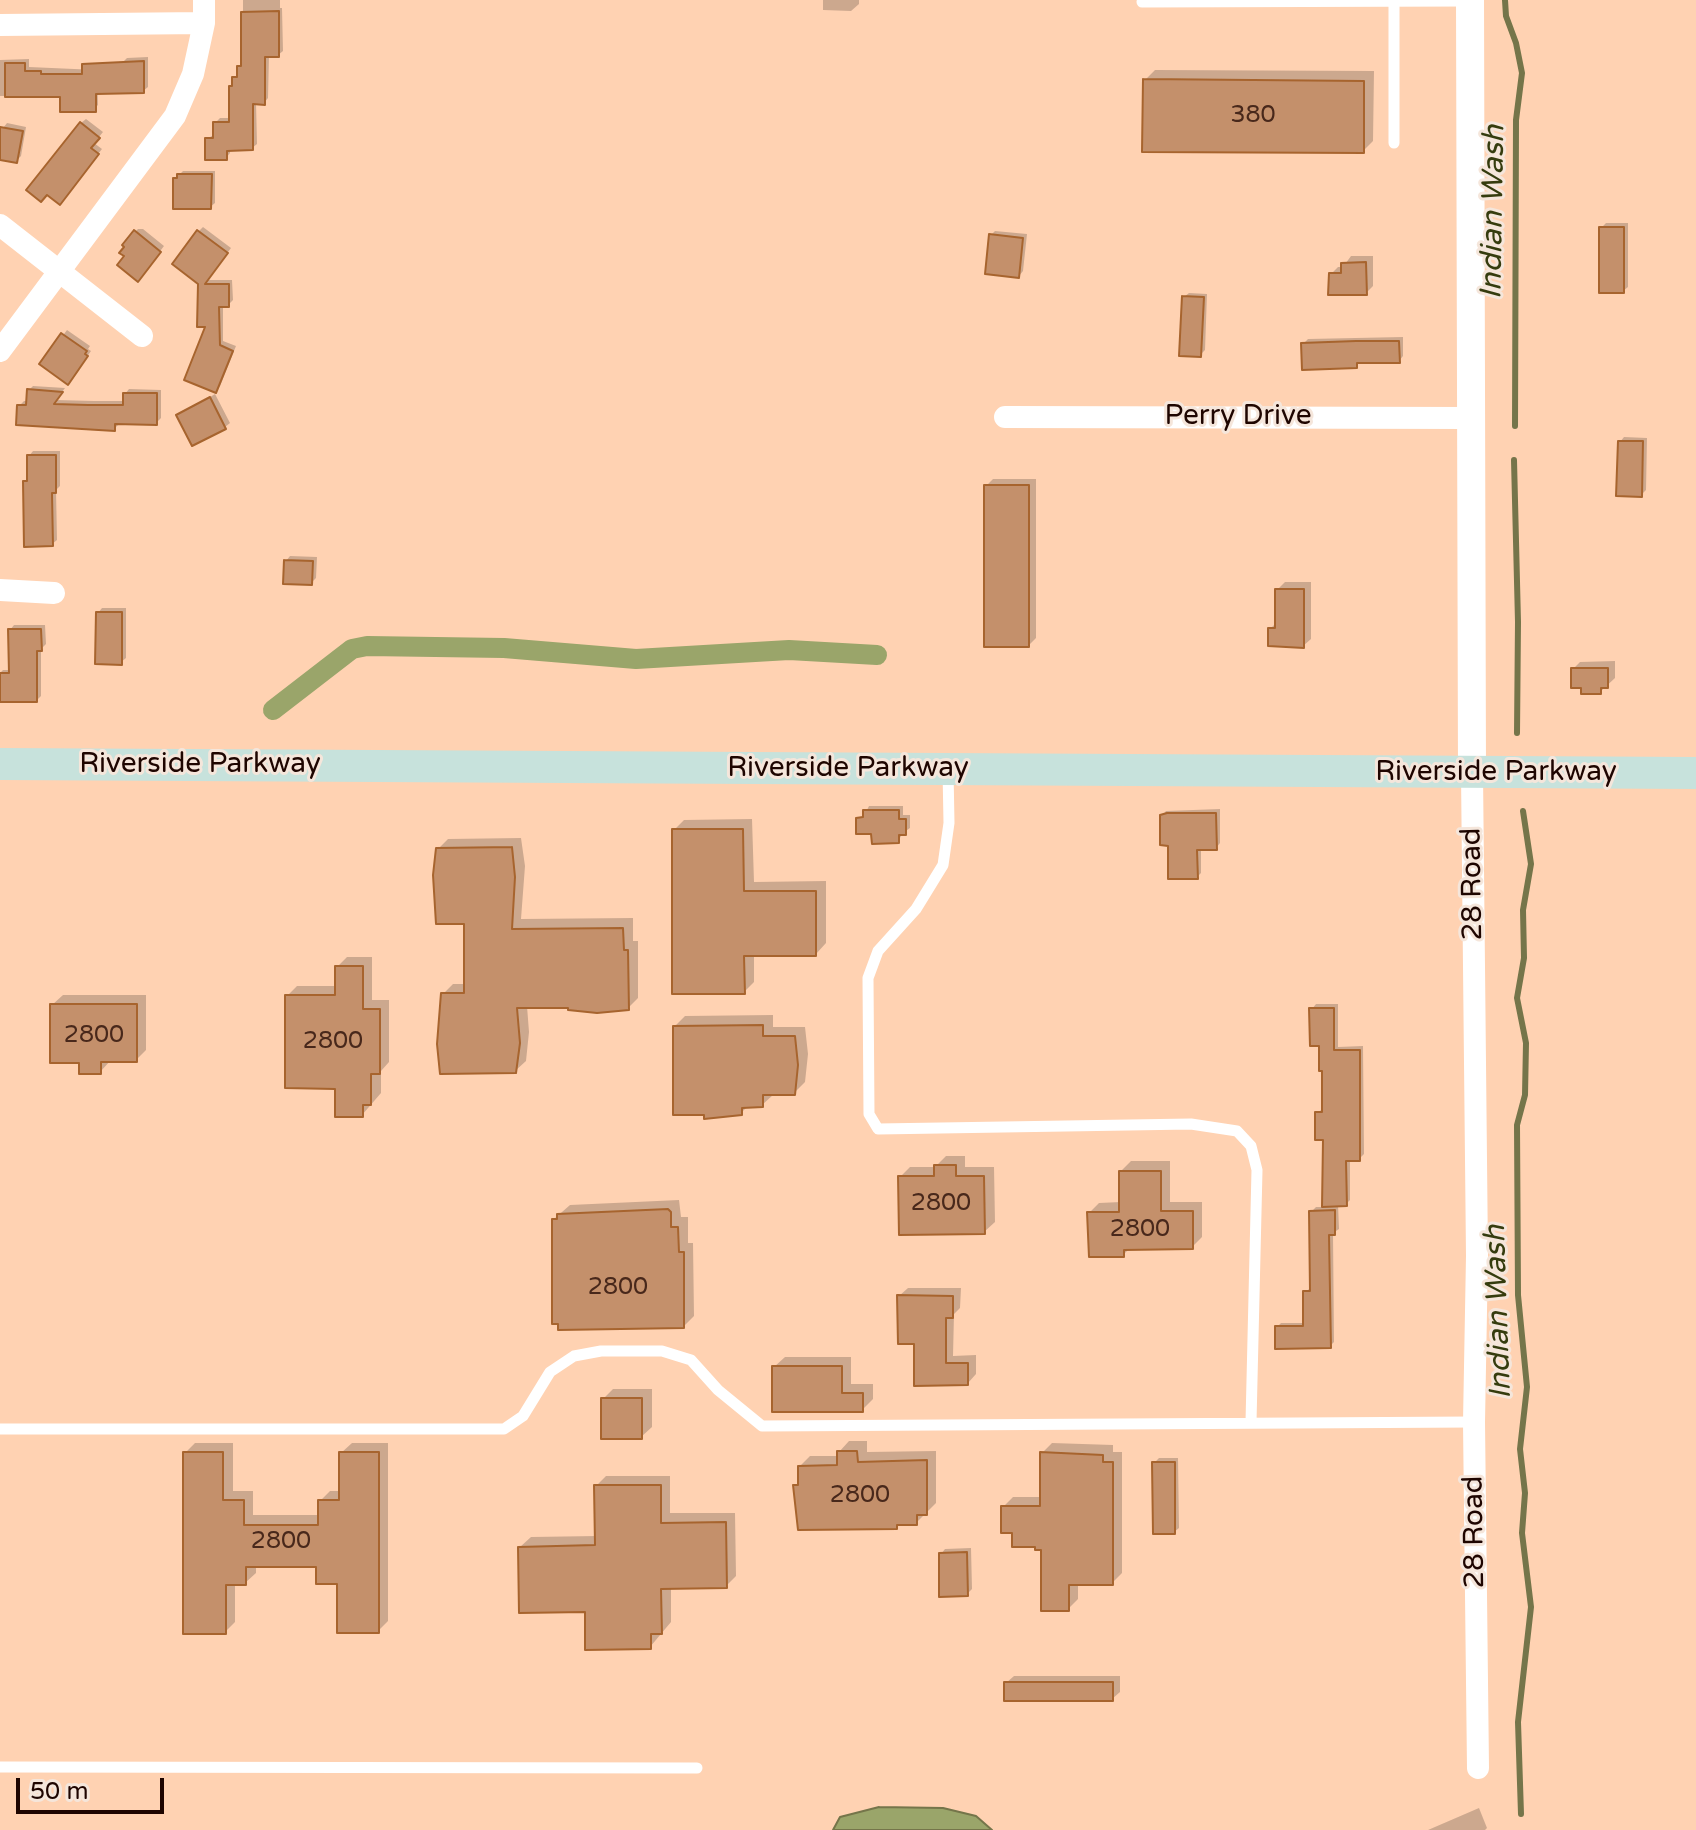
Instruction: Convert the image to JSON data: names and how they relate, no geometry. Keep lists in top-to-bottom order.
{
  "streets": {
    "main road": ["Riverside Parkway"],
    "street": ["Perry Drive", "28 Road"]
  },
  "crossings": [
    ["Perry Drive", "28 Road"],
    ["Riverside Parkway", "28 Road"]
  ],
  "water": ["Indian Wash"],
  "house_numbers": [
    "380",
    "2800",
    "2800",
    "2800",
    "2800",
    "2800",
    "2800",
    "2800"
  ],
  "scale_bar": "50 m"
}
